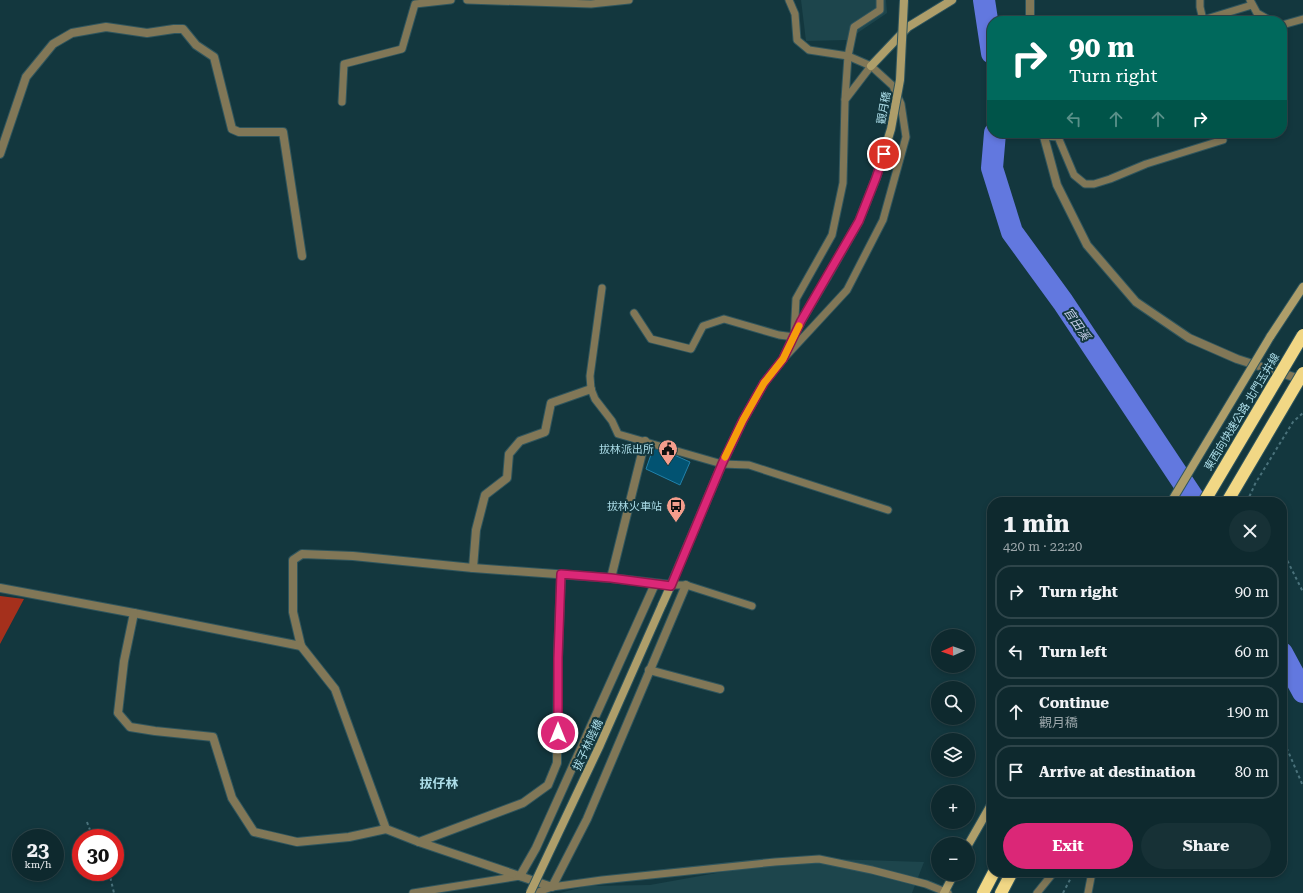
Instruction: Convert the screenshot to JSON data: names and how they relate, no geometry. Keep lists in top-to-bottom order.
{
  "streets": {
    "highway": ["東西向快速公路 北門玉井線"],
    "main road": ["觀月穚", "拔子林陸橋"]
  },
  "crossings": [
    ["觀月穚", "拔子林陸橋"]
  ],
  "districts": ["拔仔林"],
  "water": ["官田溪"],
  "places": {
    "public building": ["拔林派出所"],
    "bus stop": ["拔林火車站"]
  },
  "north": "left",
  "page": {
    "turn": ["90 m", "Turn right"],
    "heading": ["1 min", "420 m · 22:20"],
    "list": [
      {
        "name": "Turn right",
        "value": "90 m"
      },
      {
        "name": "Turn left",
        "value": "60 m"
      },
      {
        "name": "Continue",
        "note": "觀月穚",
        "value": "190 m"
      },
      {
        "name": "Arrive at destination",
        "value": "80 m"
      }
    ],
    "map_buttons": ["+", "−"],
    "buttons": ["Exit", "Share"],
    "speed": "23 km/h",
    "limit": "30"
  }
}
